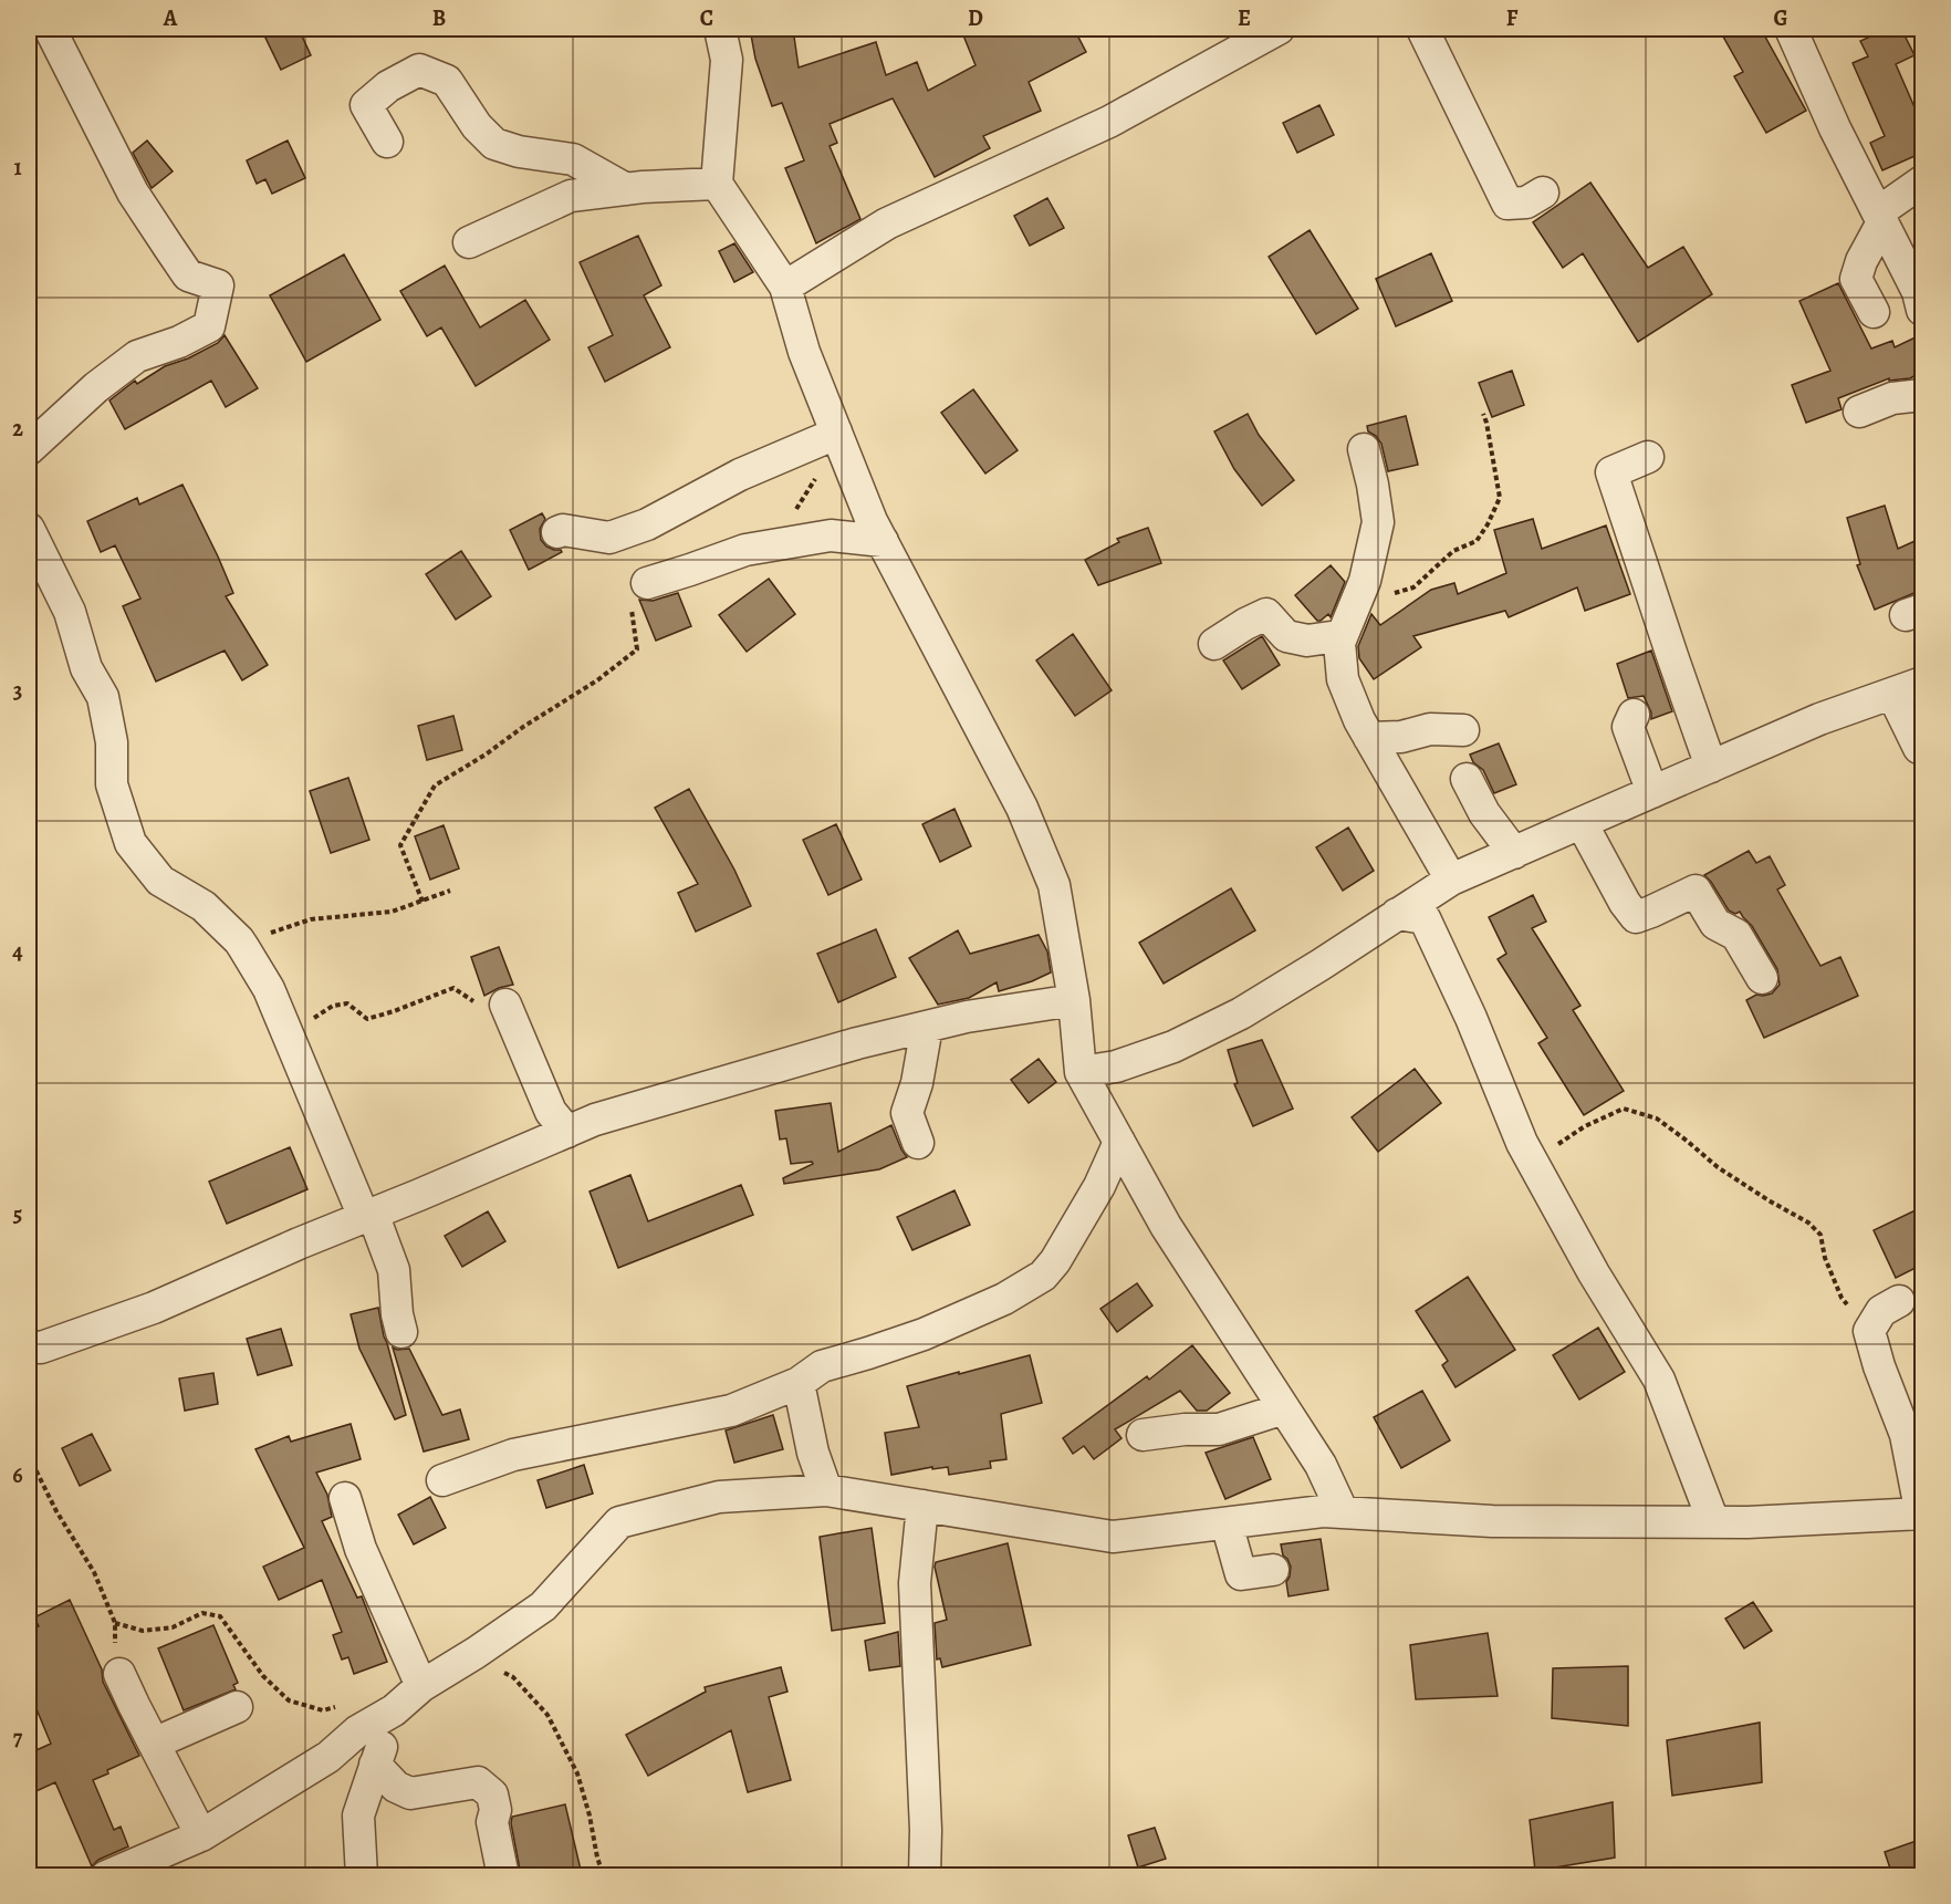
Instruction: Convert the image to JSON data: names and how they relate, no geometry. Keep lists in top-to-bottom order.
{
  "grid": {
    "columns": [
      "A",
      "B",
      "C",
      "D",
      "E",
      "F",
      "G"
    ],
    "rows": [
      "1",
      "2",
      "3",
      "4",
      "5",
      "6",
      "7"
    ]
  }
}
